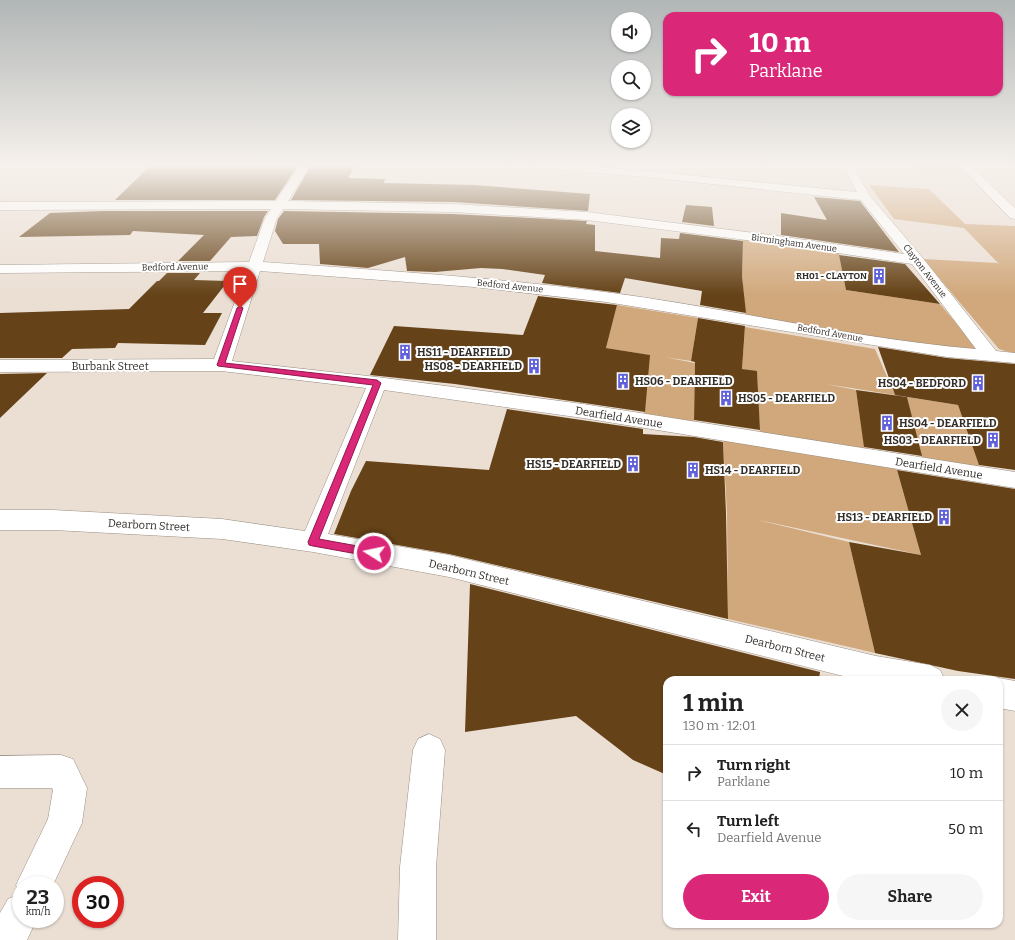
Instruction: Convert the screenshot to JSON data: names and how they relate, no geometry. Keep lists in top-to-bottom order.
{
  "streets": {
    "street": [
      "Birmingham Avenue",
      "Bedford Avenue",
      "Clayton Avenue",
      "Burbank Street",
      "Dearfield Avenue",
      "Dearborn Street"
    ]
  },
  "crossings": [
    ["Birmingham Avenue", "Clayton Avenue"],
    ["Bedford Avenue", "Clayton Avenue"],
    ["Burbank Street", "Dearfield Avenue"]
  ],
  "places": {
    "building": [
      "RH01 - CLAYTON",
      "HS11 - DEARFIELD",
      "HS08 - DEARFIELD",
      "HS06 - DEARFIELD",
      "HS04 - BEDFORD",
      "HS05 - DEARFIELD",
      "HS04 - DEARFIELD",
      "HS03 - DEARFIELD",
      "HS15 - DEARFIELD",
      "HS14 - DEARFIELD",
      "HS13 - DEARFIELD"
    ]
  },
  "page": {
    "turn": ["10 m", "Parklane"],
    "heading": ["1 min", "130 m · 12:01"],
    "list": [
      {
        "name": "Turn right",
        "note": "Parklane",
        "value": "10 m"
      },
      {
        "name": "Turn left",
        "note": "Dearfield Avenue",
        "value": "50 m"
      }
    ],
    "buttons": ["Exit", "Share"],
    "speed": "23 km/h",
    "limit": "30"
  }
}
